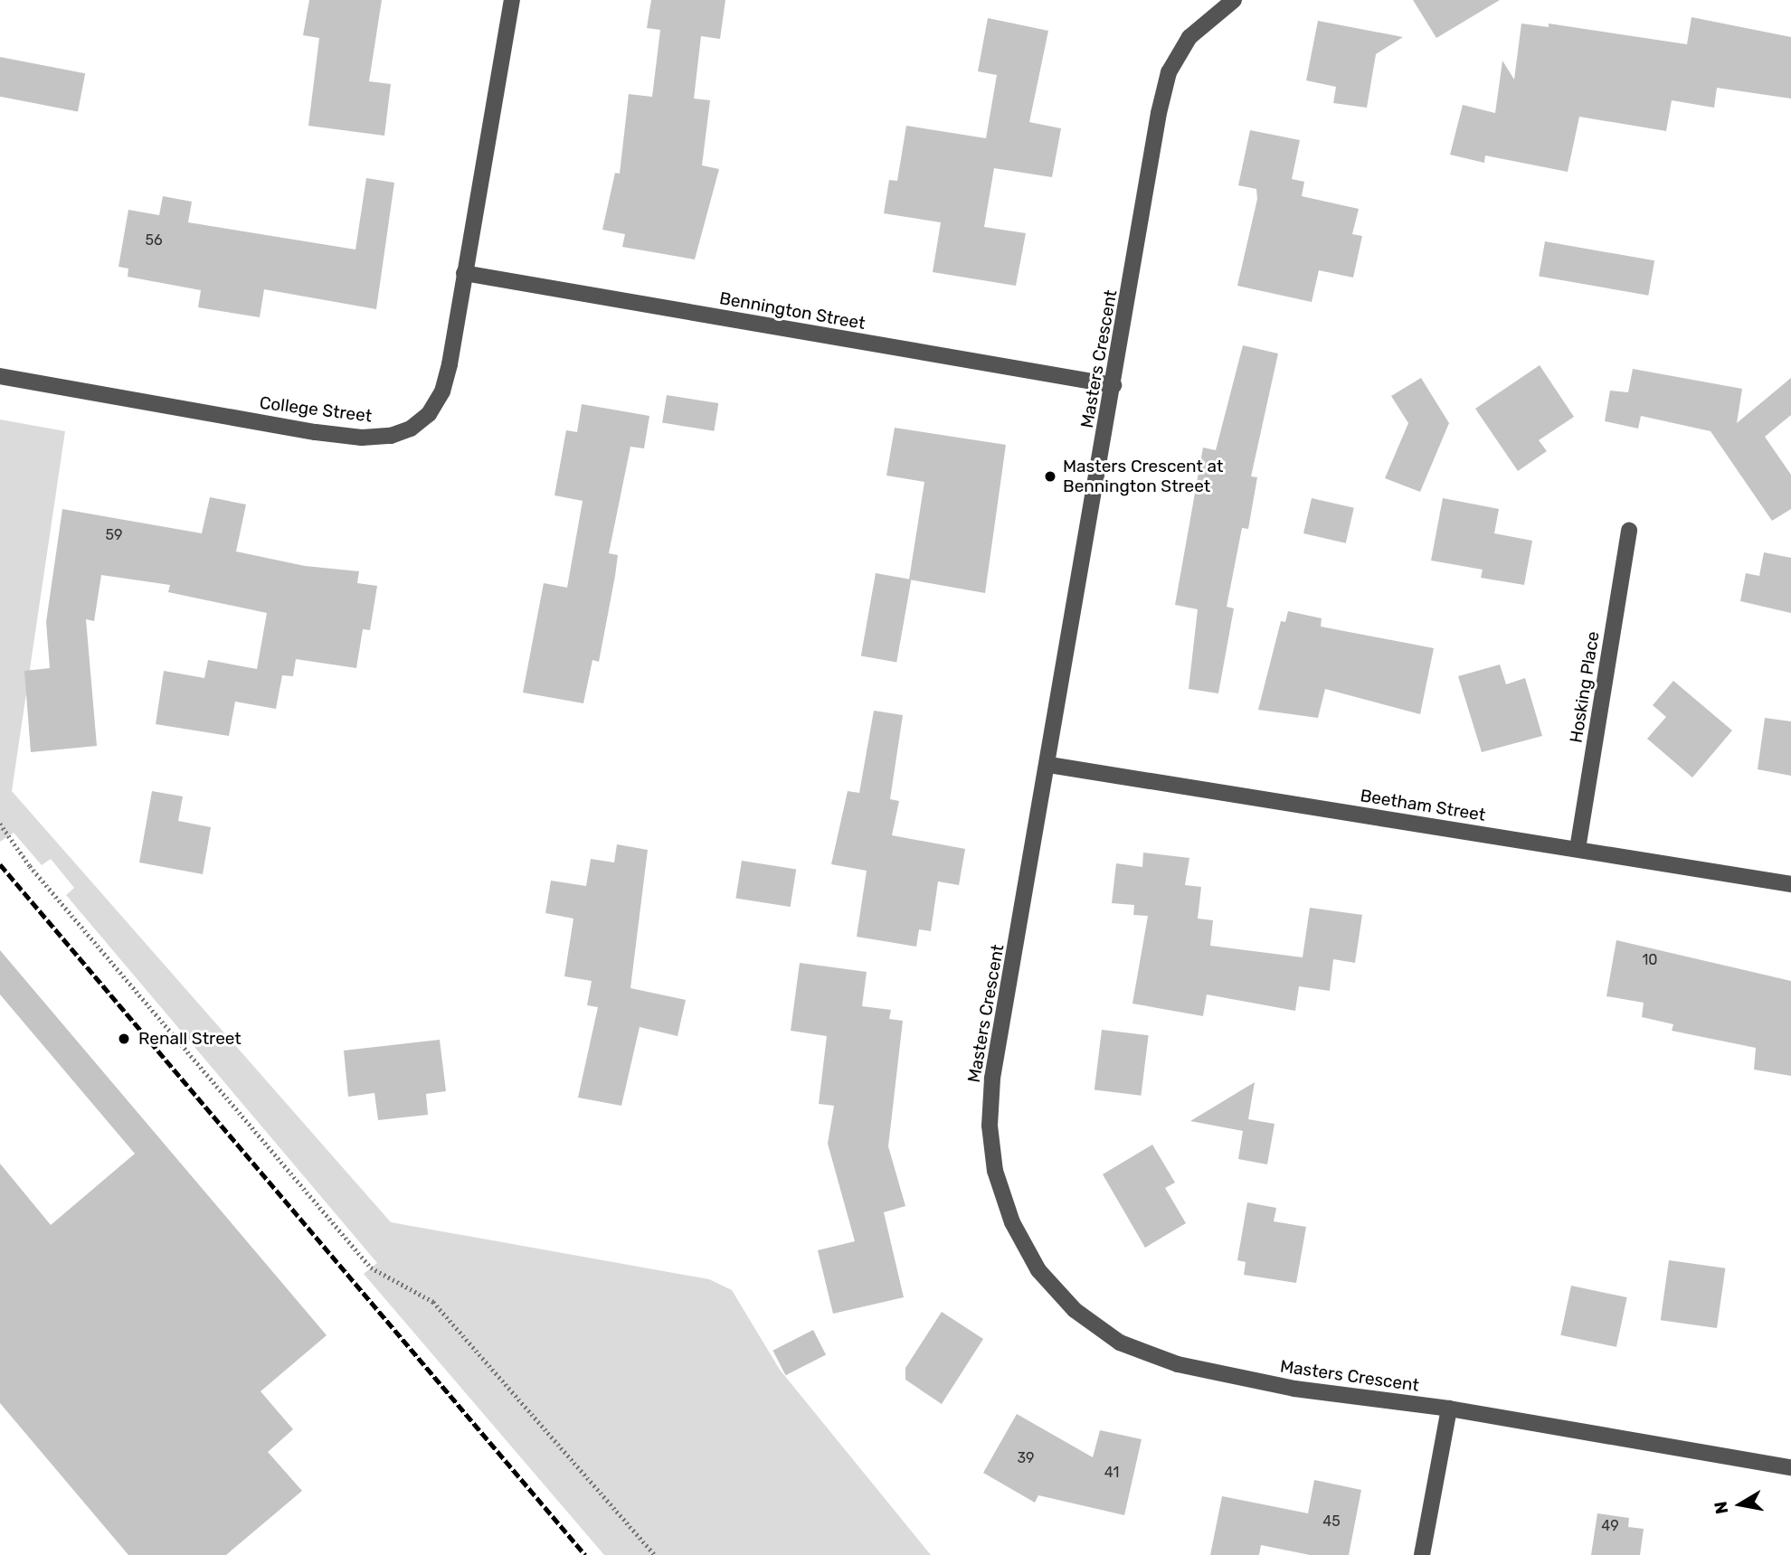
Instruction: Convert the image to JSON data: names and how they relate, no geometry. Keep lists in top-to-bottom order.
{
  "streets": {
    "street": [
      "Bennington Street",
      "Masters Crescent",
      "College Street",
      "Hosking Place",
      "Beetham Street"
    ]
  },
  "crossings": [
    ["Bennington Street", "Masters Crescent"],
    ["Bennington Street", "College Street"],
    ["Masters Crescent", "Beetham Street"],
    ["Hosking Place", "Beetham Street"]
  ],
  "places": ["Masters Crescent at Bennington Street", "Renall Street"],
  "house_numbers": [
    "56",
    "59",
    "10",
    "39",
    "41",
    "45",
    "49"
  ],
  "north": "left"
}
